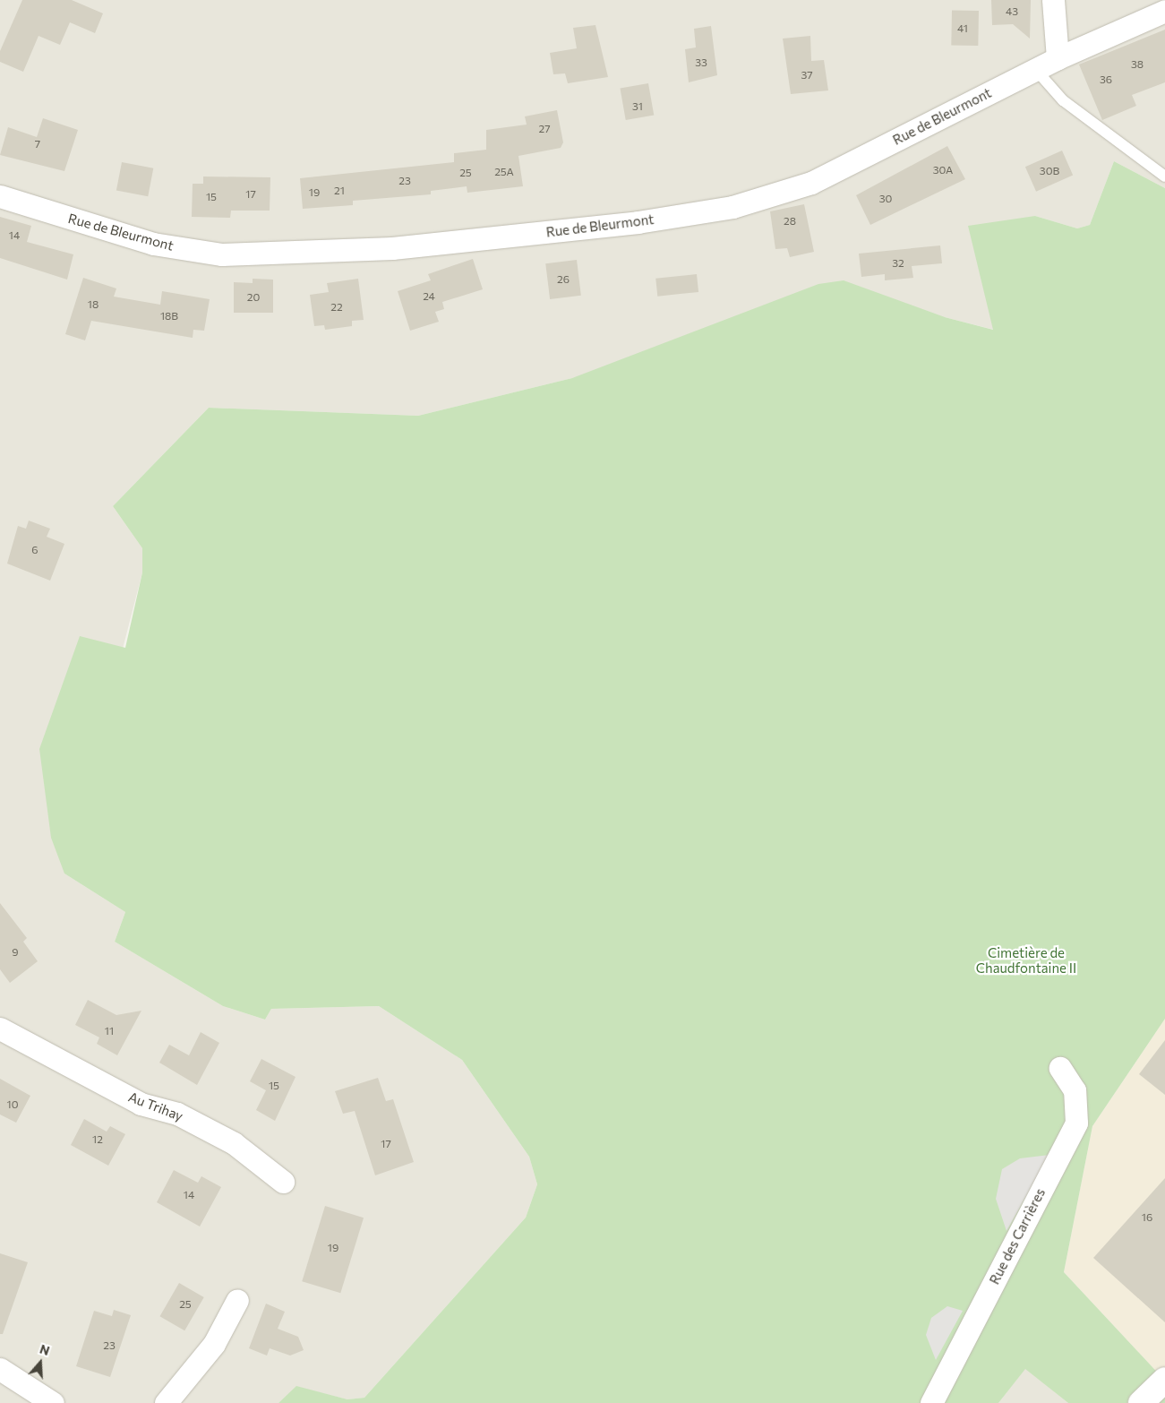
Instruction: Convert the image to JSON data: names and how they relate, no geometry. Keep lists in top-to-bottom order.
{
  "streets": {
    "street": ["Rue de Bleurmont", "Au Trihay", "Rue des Carrières"]
  },
  "parks": ["Cimetière de Chaudfontaine II"],
  "house_numbers": [
    "43",
    "41",
    "33",
    "38",
    "37",
    "36",
    "31",
    "27",
    "7",
    "30A",
    "30B",
    "25A",
    "25",
    "23",
    "21",
    "19",
    "17",
    "15",
    "30",
    "28",
    "14",
    "32",
    "26",
    "24",
    "20",
    "18",
    "22",
    "18B",
    "6",
    "9",
    "11",
    "15",
    "10",
    "12",
    "17",
    "14",
    "16",
    "19",
    "25",
    "23"
  ],
  "north": "top"
}
